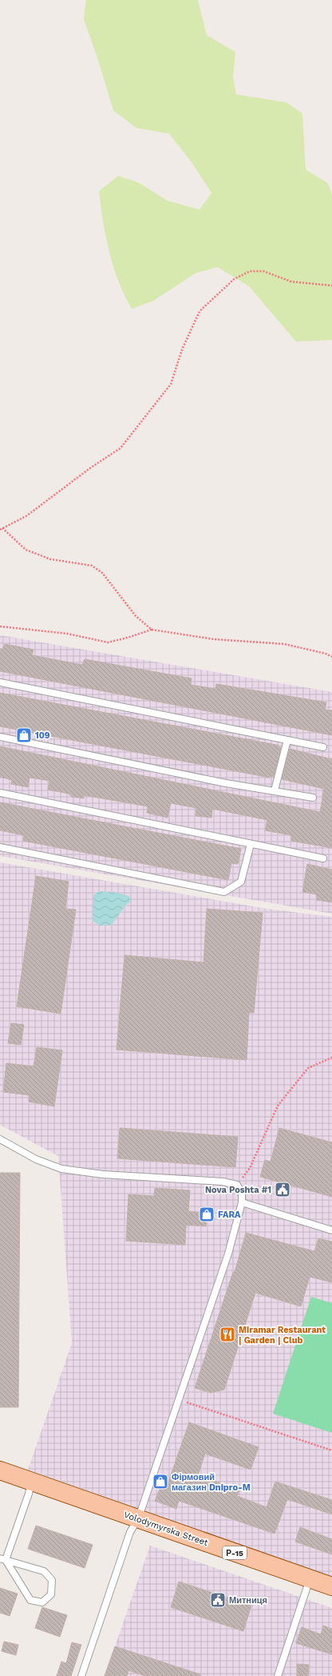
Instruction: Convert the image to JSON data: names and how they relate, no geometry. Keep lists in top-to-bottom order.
{
  "streets": {
    "main road": ["Volodymyrska Street", "Р-15"]
  },
  "places": {
    "shop": ["109", "FARA", "Фірмовий магазин Dnipro-M"],
    "public building": ["Nova Poshta #1", "Митниця"],
    "restaurant": ["Miramar Restaurant | Garden | Club"]
  }
}
